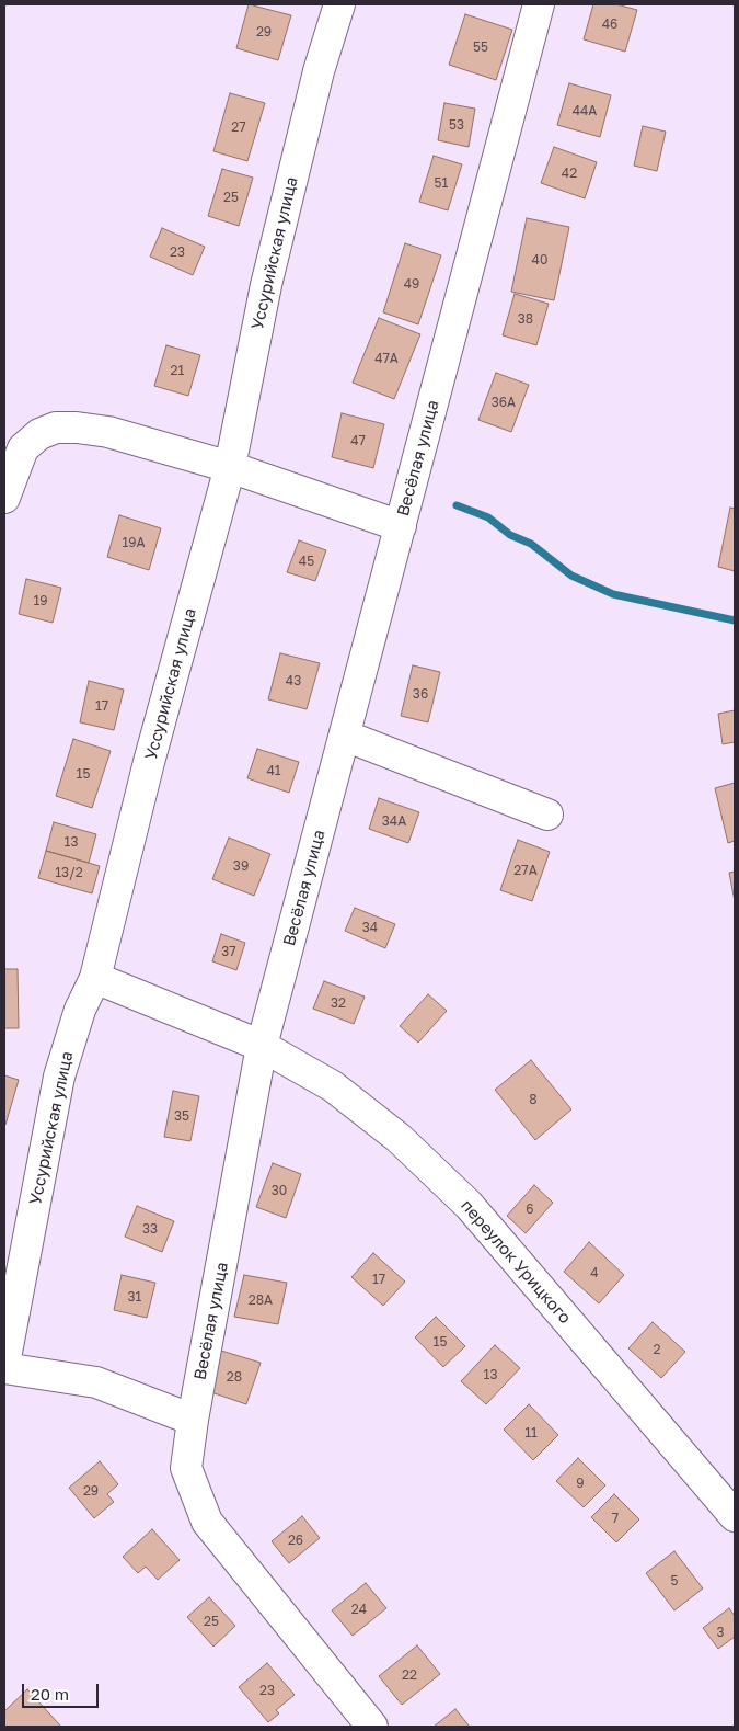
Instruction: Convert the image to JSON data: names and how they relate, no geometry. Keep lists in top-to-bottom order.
{
  "streets": {
    "street": ["Уссурийская улица", "Весёлая улица", "переулок Урицкого"]
  },
  "crossings": [
    ["Уссурийская улица", "переулок Урицкого"],
    ["Весёлая улица", "переулок Урицкого"]
  ],
  "house_numbers": [
    "46",
    "29",
    "55",
    "44А",
    "53",
    "27",
    "42",
    "51",
    "25",
    "23",
    "40",
    "49",
    "38",
    "47А",
    "21",
    "36А",
    "47",
    "19А",
    "45",
    "19",
    "43",
    "36",
    "17",
    "41",
    "15",
    "34А",
    "13",
    "39",
    "27А",
    "13/2",
    "34",
    "37",
    "32",
    "8",
    "35",
    "30",
    "6",
    "33",
    "4",
    "17",
    "31",
    "28А",
    "15",
    "2",
    "13",
    "28",
    "11",
    "9",
    "29",
    "7",
    "26",
    "5",
    "24",
    "25",
    "3",
    "22",
    "23"
  ],
  "scale_bar": "20 m"
}
